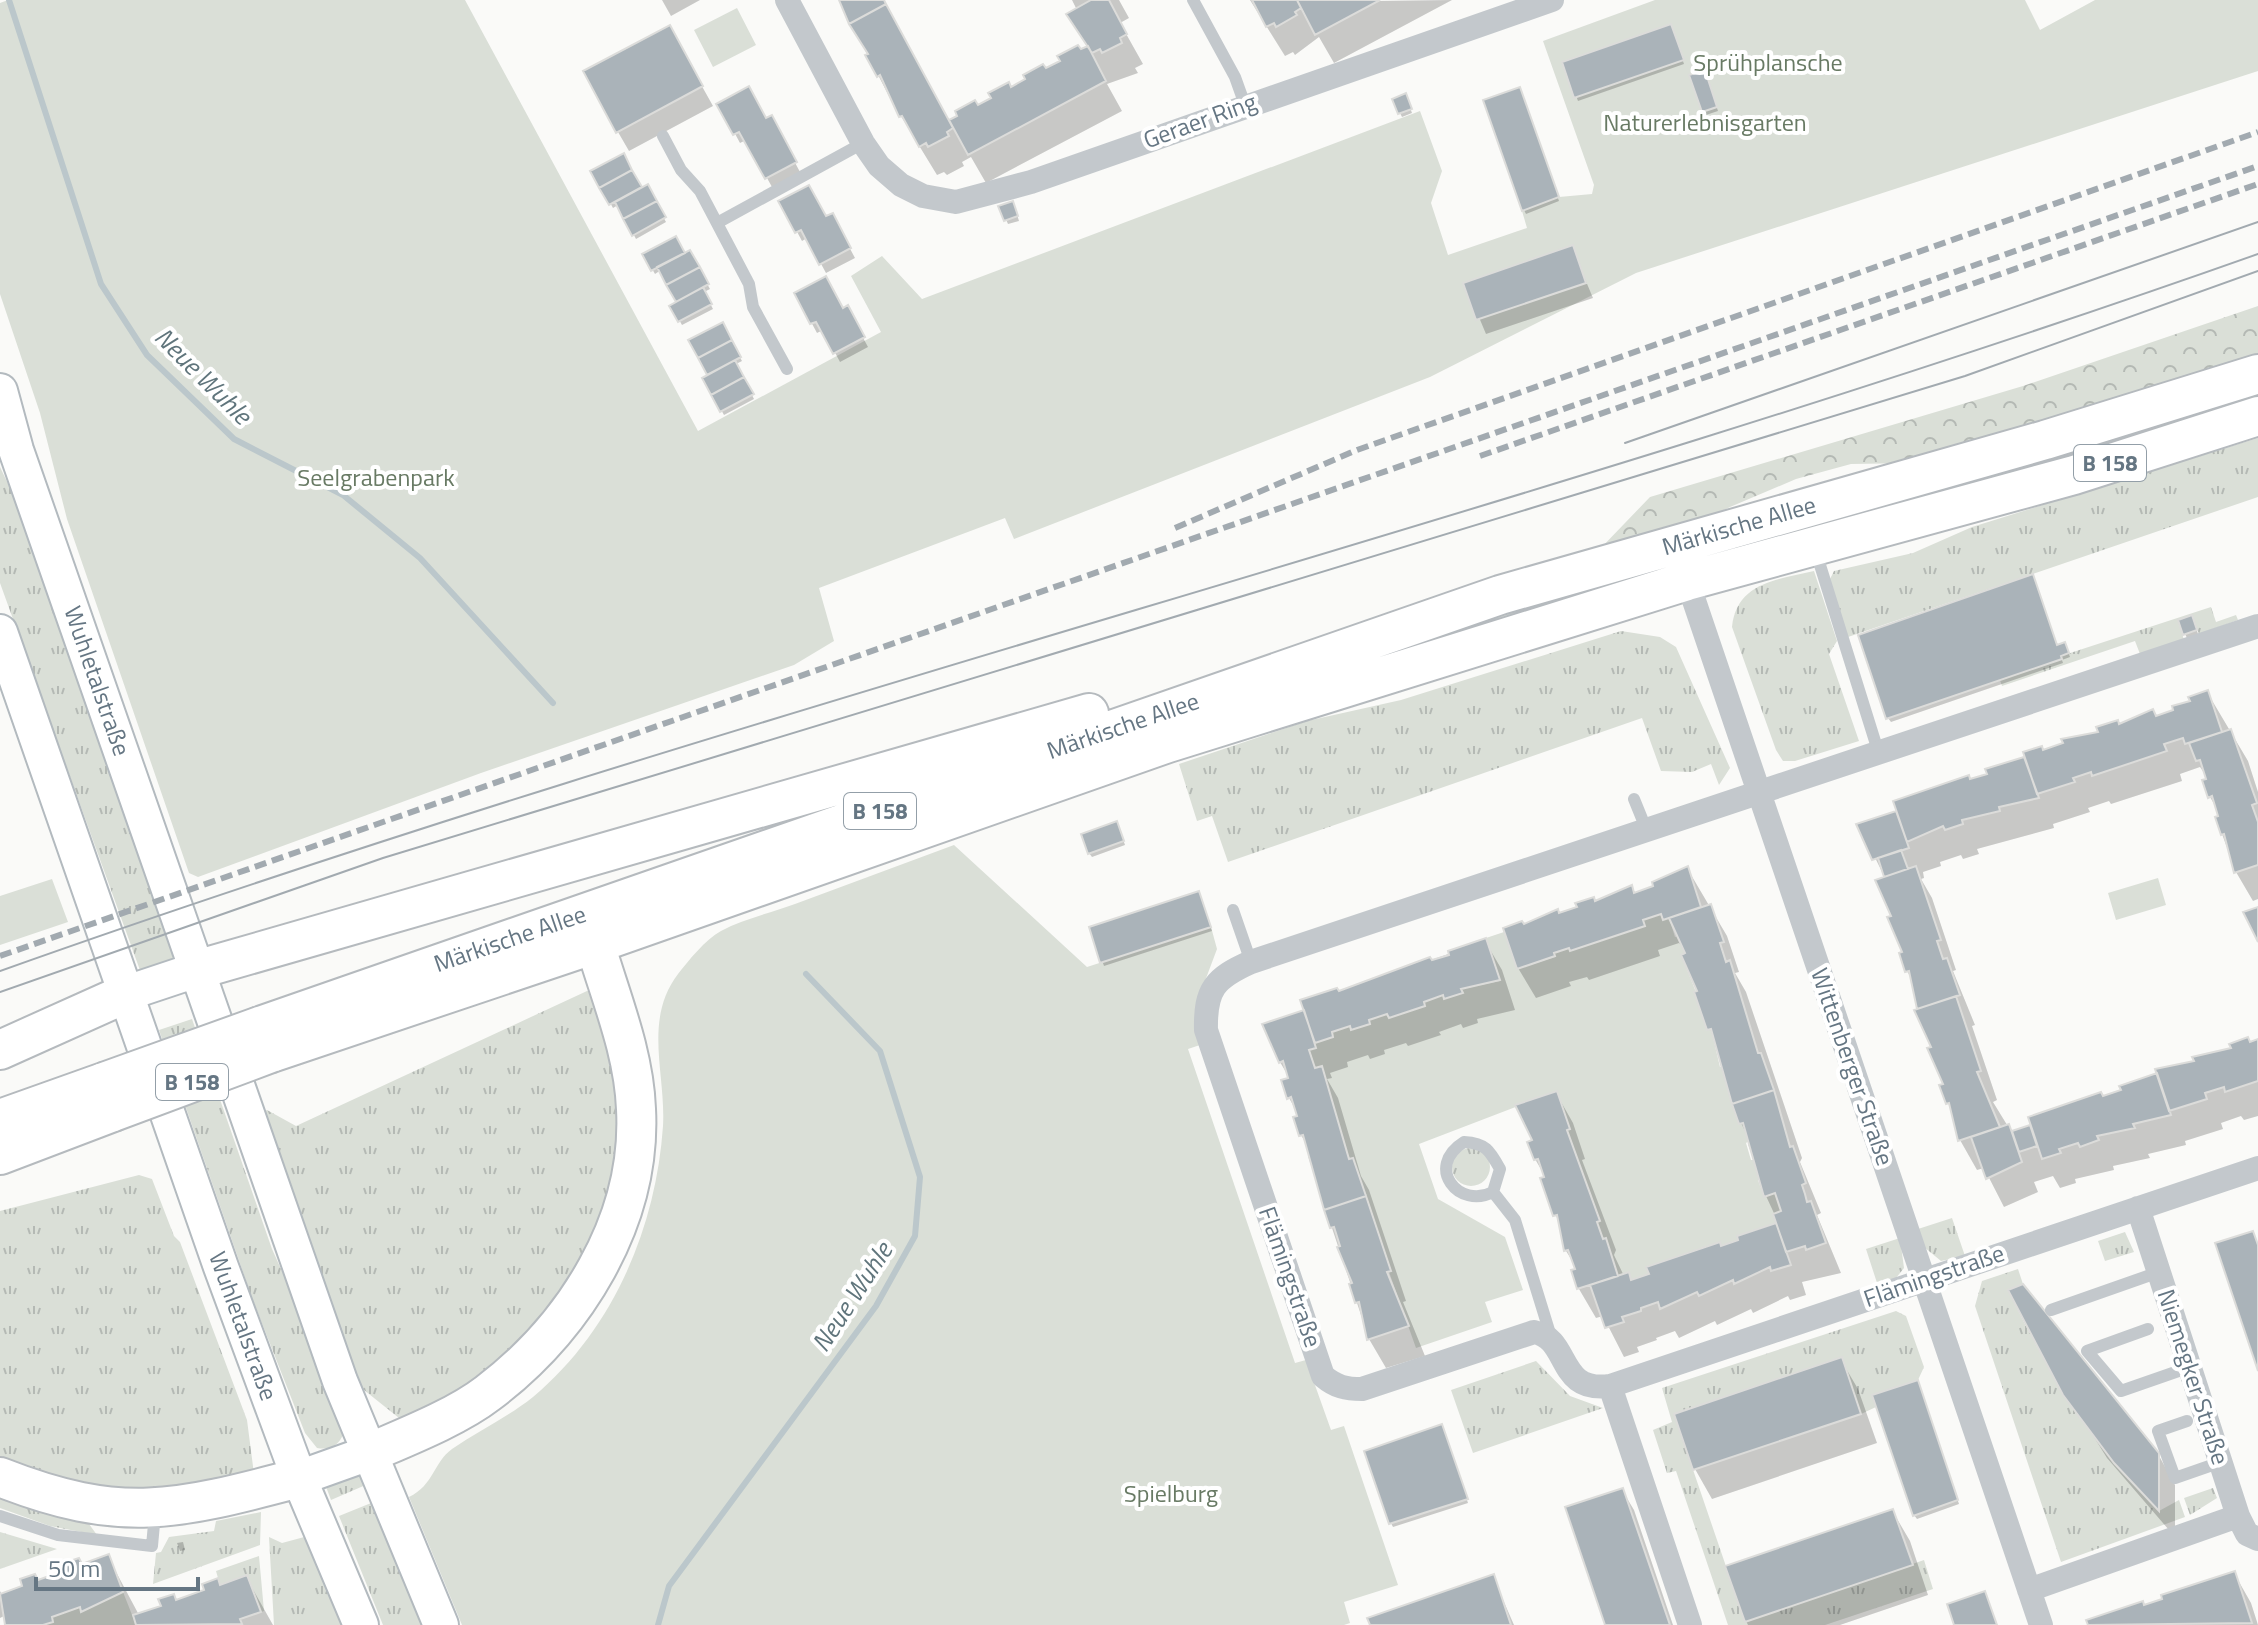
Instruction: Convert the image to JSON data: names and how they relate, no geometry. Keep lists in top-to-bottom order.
{
  "streets": {
    "main road": ["B 158", "Märkische Allee", "Wuhletalstraße"],
    "street": [
      "Geraer Ring",
      "Wittenberger Straße",
      "Flämingstraße",
      "Niemegker Straße"
    ]
  },
  "crossings": [
    ["Märkische Allee", "Wittenberger Straße"],
    ["Wittenberger Straße", "Flämingstraße"],
    ["Flämingstraße", "Niemegker Straße"]
  ],
  "water": ["Neue Wuhle"],
  "parks": [
    "Sprühplansche",
    "Naturerlebnisgarten",
    "Seelgrabenpark",
    "Spielburg"
  ],
  "scale_bar": "50 m"
}
